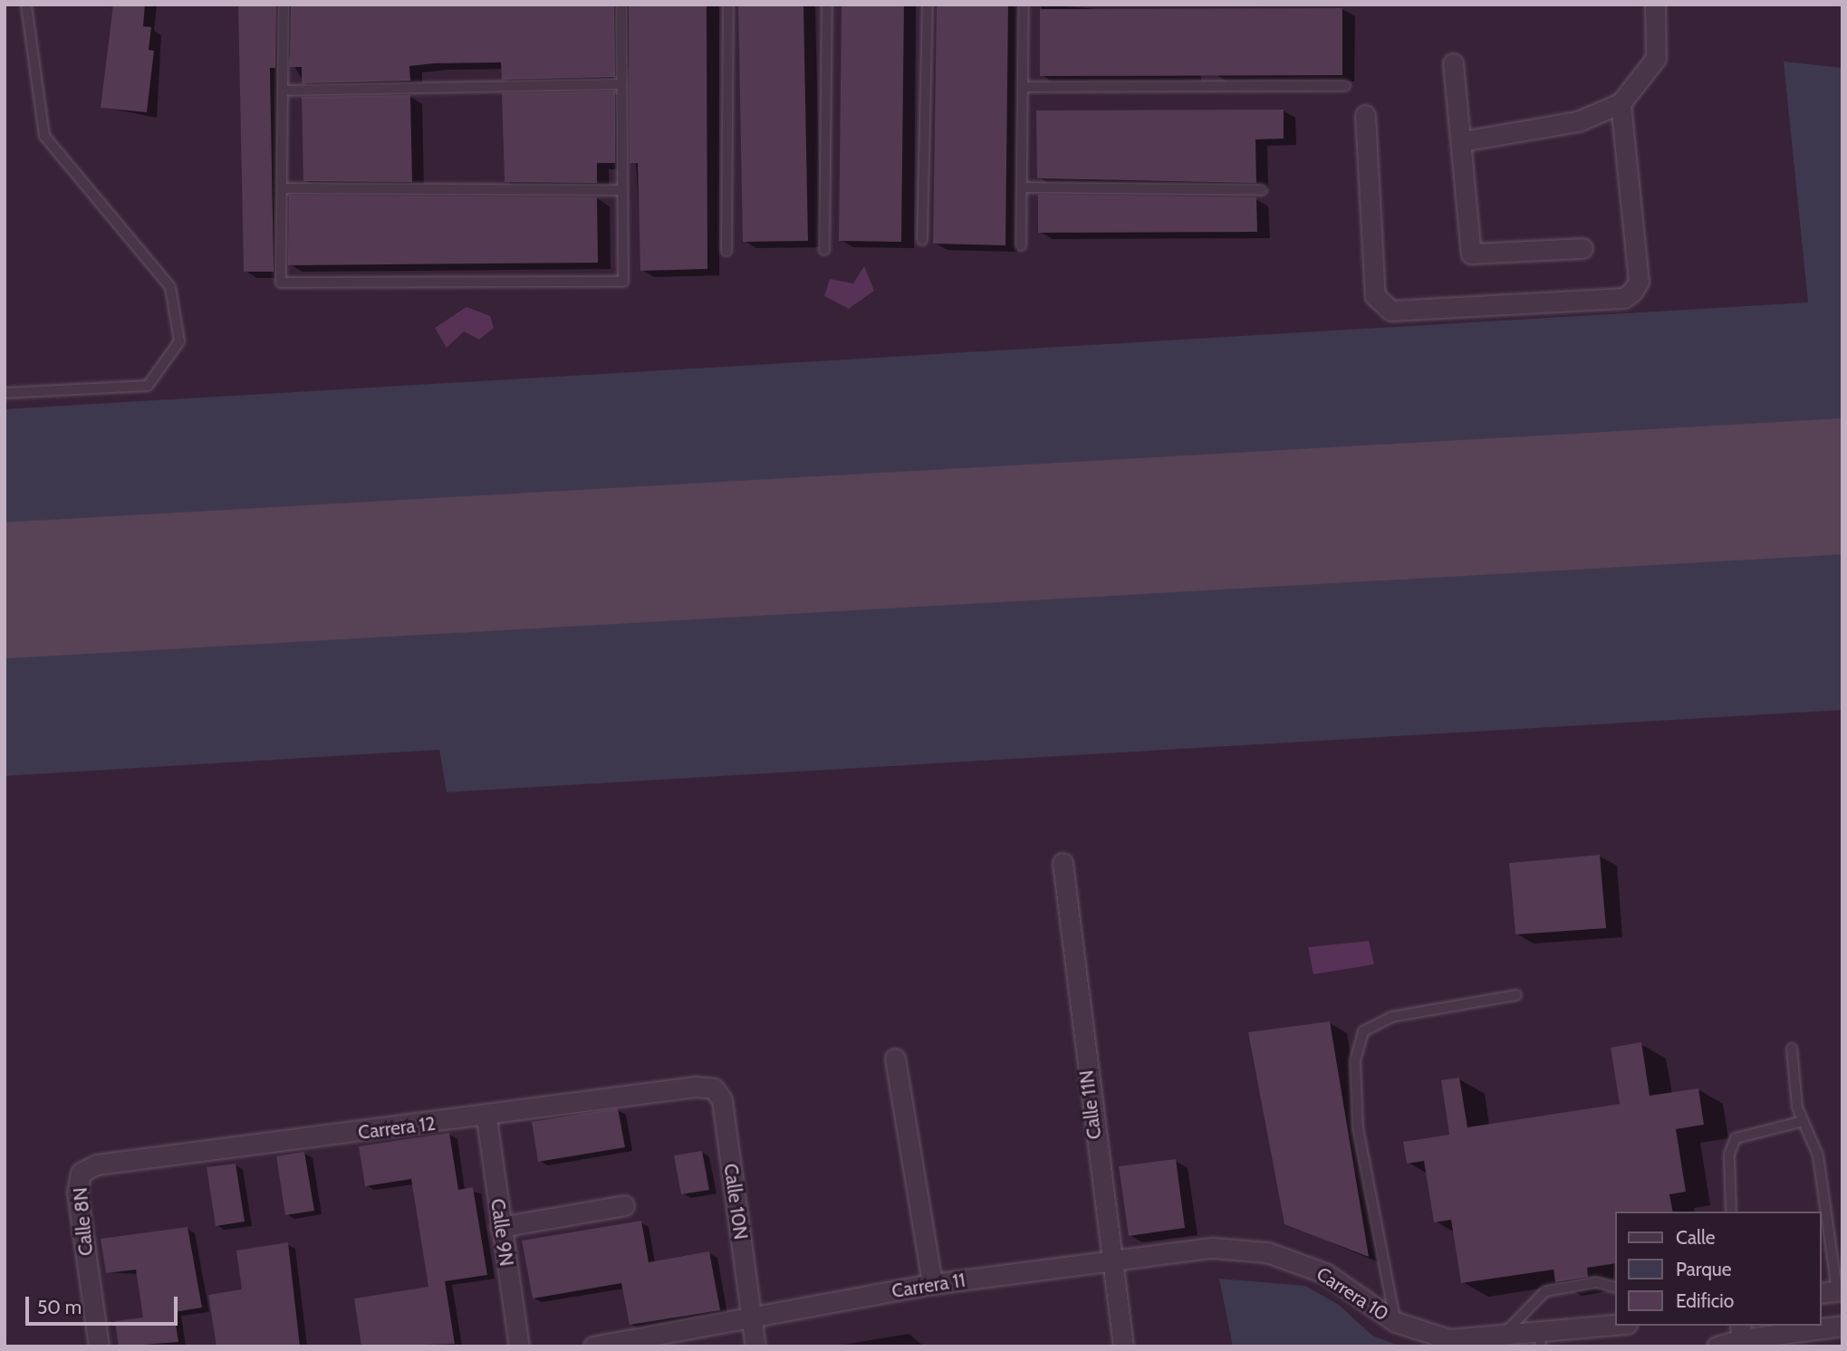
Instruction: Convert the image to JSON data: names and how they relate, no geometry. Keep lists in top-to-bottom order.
{
  "streets": {
    "street": [
      "Calle 11N",
      "Carrera 12",
      "Calle 10N",
      "Calle 8N",
      "Calle 9N",
      "Carrera 11",
      "Carrera 10"
    ]
  },
  "crossings": [
    ["Calle 11N", "Carrera 11"],
    ["Carrera 12", "Calle 10N"],
    ["Carrera 12", "Calle 8N"],
    ["Carrera 12", "Calle 9N"],
    ["Calle 10N", "Carrera 11"],
    ["Carrera 11", "Carrera 10"]
  ],
  "legend": ["Calle", "Parque", "Edificio"],
  "scale_bar": "50 m"
}
